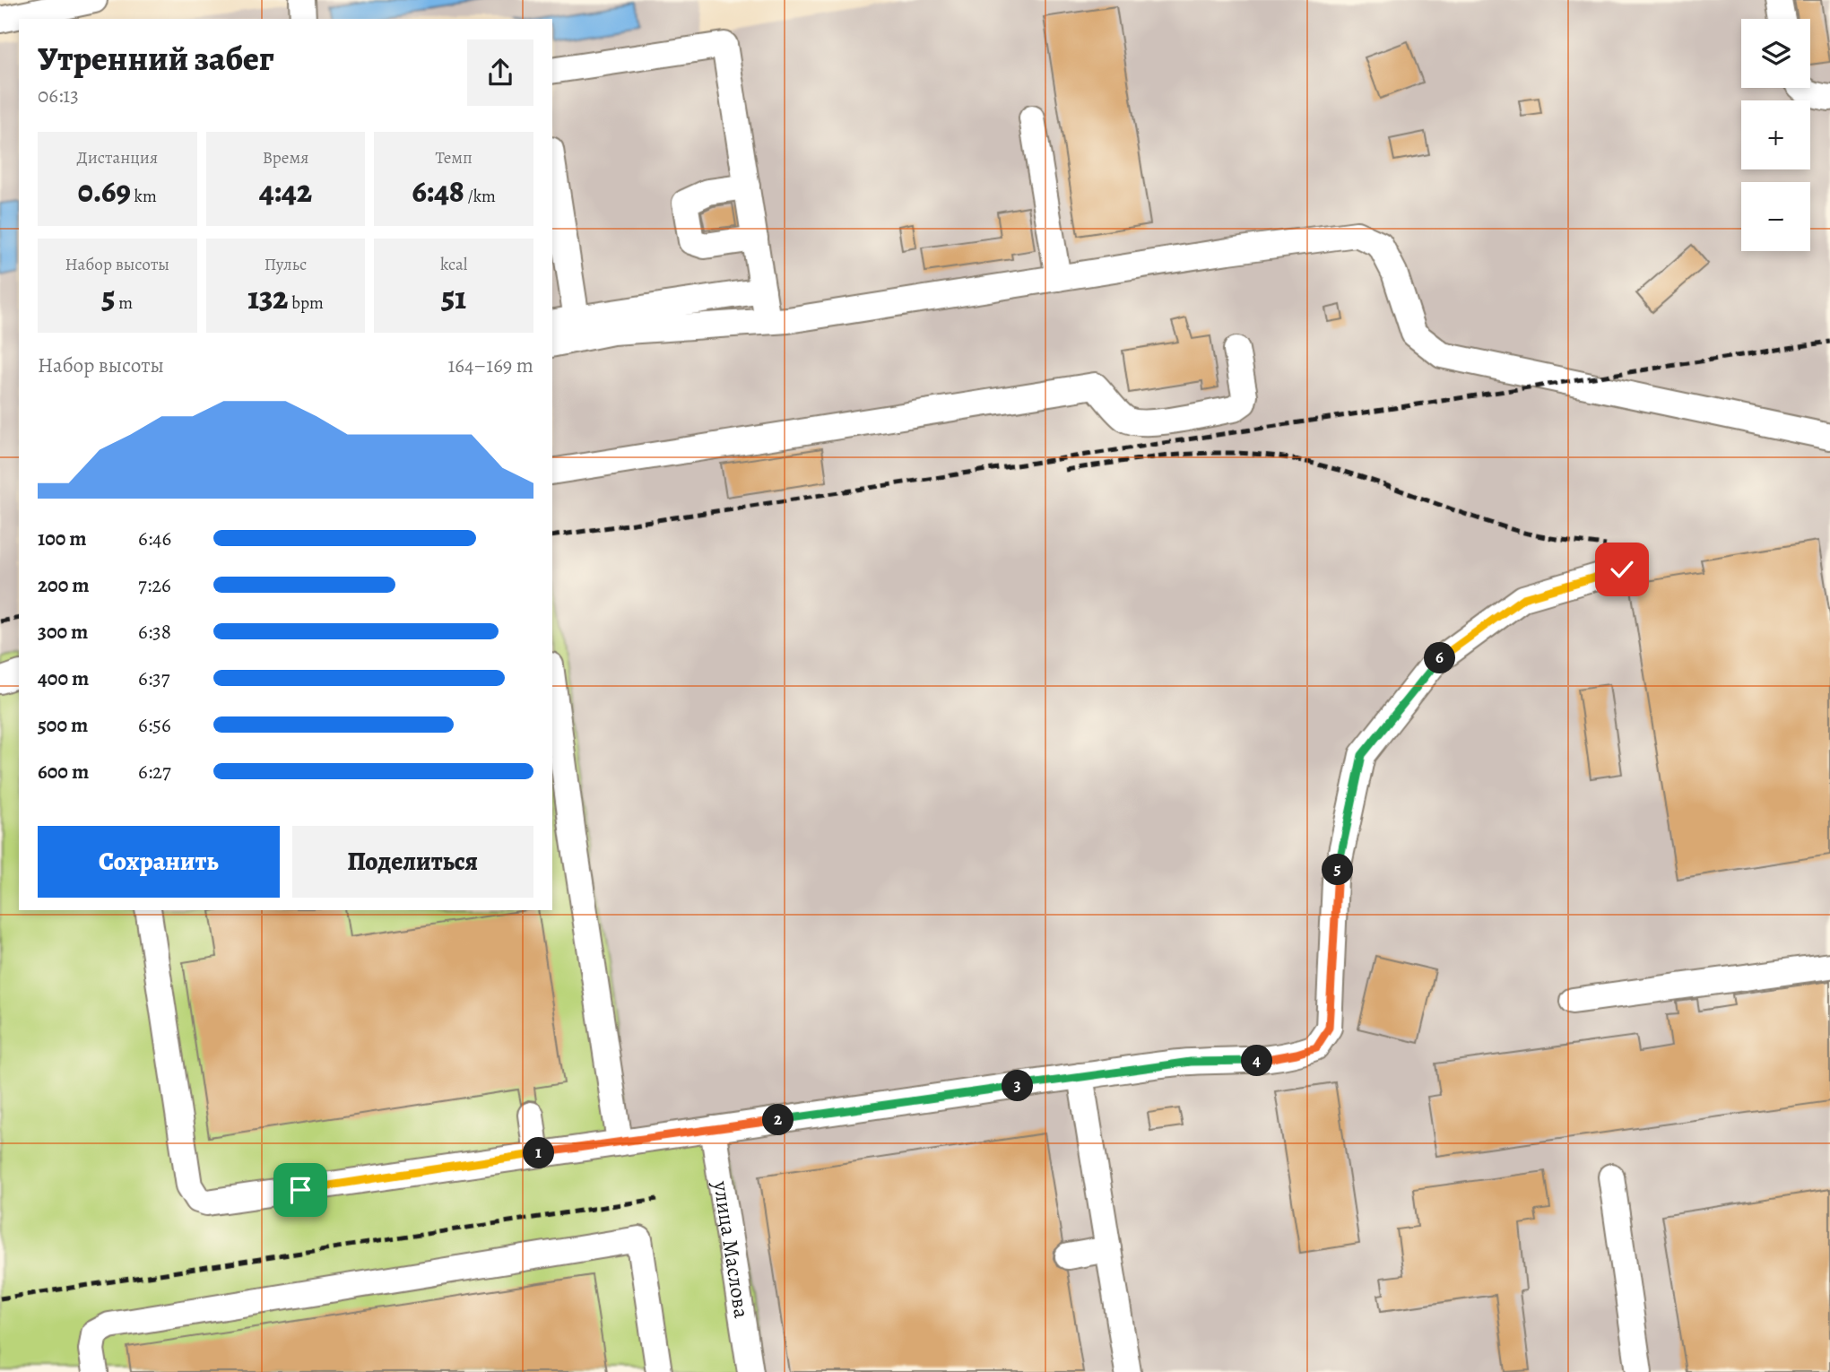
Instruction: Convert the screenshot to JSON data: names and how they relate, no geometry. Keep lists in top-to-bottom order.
{
  "streets": {
    "lane": ["улица Маслова"]
  },
  "page": {
    "map_buttons": ["+", "−"],
    "heading": ["Утренний забег", "06:13"],
    "stats": [
      ["Дистанция", "0.69 km"],
      ["Время", "4:42"],
      ["Темп", "6:48 /km"],
      ["Набор высоты", "5 m"],
      ["Пульс", "132 bpm"],
      ["kcal", "51"]
    ],
    "chart": ["Набор высоты", "164–169 m"],
    "list": [
      {
        "name": "100 m",
        "note": "6:46"
      },
      {
        "name": "200 m",
        "note": "7:26"
      },
      {
        "name": "300 m",
        "note": "6:38"
      },
      {
        "name": "400 m",
        "note": "6:37"
      },
      {
        "name": "500 m",
        "note": "6:56"
      },
      {
        "name": "600 m",
        "note": "6:27"
      }
    ],
    "pins": [
      "6",
      "5",
      "4",
      "3",
      "2",
      "1"
    ],
    "buttons": ["Сохранить", "Поделиться"]
  }
}
